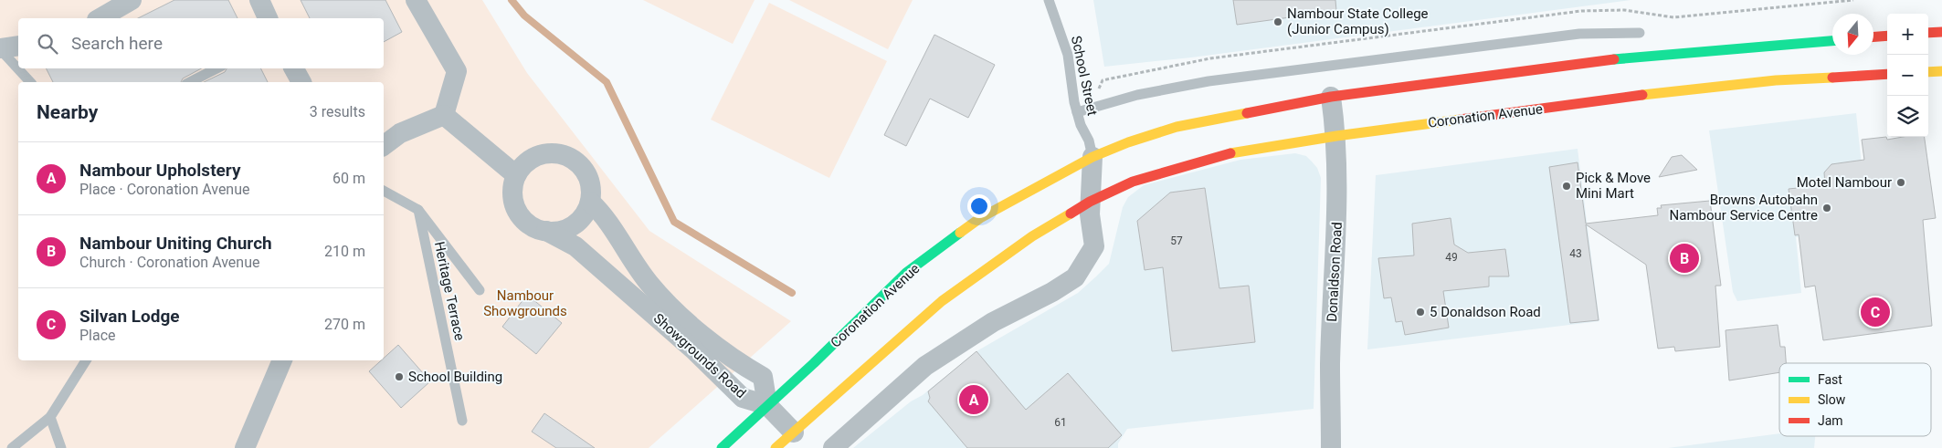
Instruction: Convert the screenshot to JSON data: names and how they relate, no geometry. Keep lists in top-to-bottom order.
{
  "streets": {
    "main road": ["Coronation Avenue"],
    "street": ["Donaldson Road", "Showgrounds Road"],
    "lane": ["School Street", "Heritage Terrace"]
  },
  "crossings": [
    ["School Street", "Coronation Avenue"],
    ["Coronation Avenue", "Donaldson Road"],
    ["Coronation Avenue", "Showgrounds Road"]
  ],
  "parks": ["Nambour Showgrounds"],
  "places": [
    "Nambour State College (Junior Campus)",
    "Motel Nambour",
    "Pick & Move Mini Mart",
    "Browns Autobahn Nambour Service Centre",
    "5 Donaldson Road",
    "School Building"
  ],
  "house_numbers": [
    "57",
    "43",
    "49",
    "61"
  ],
  "legend": ["Fast", "Slow", "Jam"],
  "north": "bottom",
  "page": {
    "map_buttons": ["+", "−"],
    "search": "Search here",
    "heading": ["Nearby", "3 results"],
    "list": [
      {
        "mark": "A",
        "name": "Nambour Upholstery",
        "note": "Place · Coronation Avenue",
        "value": "60 m"
      },
      {
        "mark": "B",
        "name": "Nambour Uniting Church",
        "note": "Church · Coronation Avenue",
        "value": "210 m"
      },
      {
        "mark": "C",
        "name": "Silvan Lodge",
        "note": "Place",
        "value": "270 m"
      }
    ],
    "pins": ["B", "C", "A"]
  }
}
